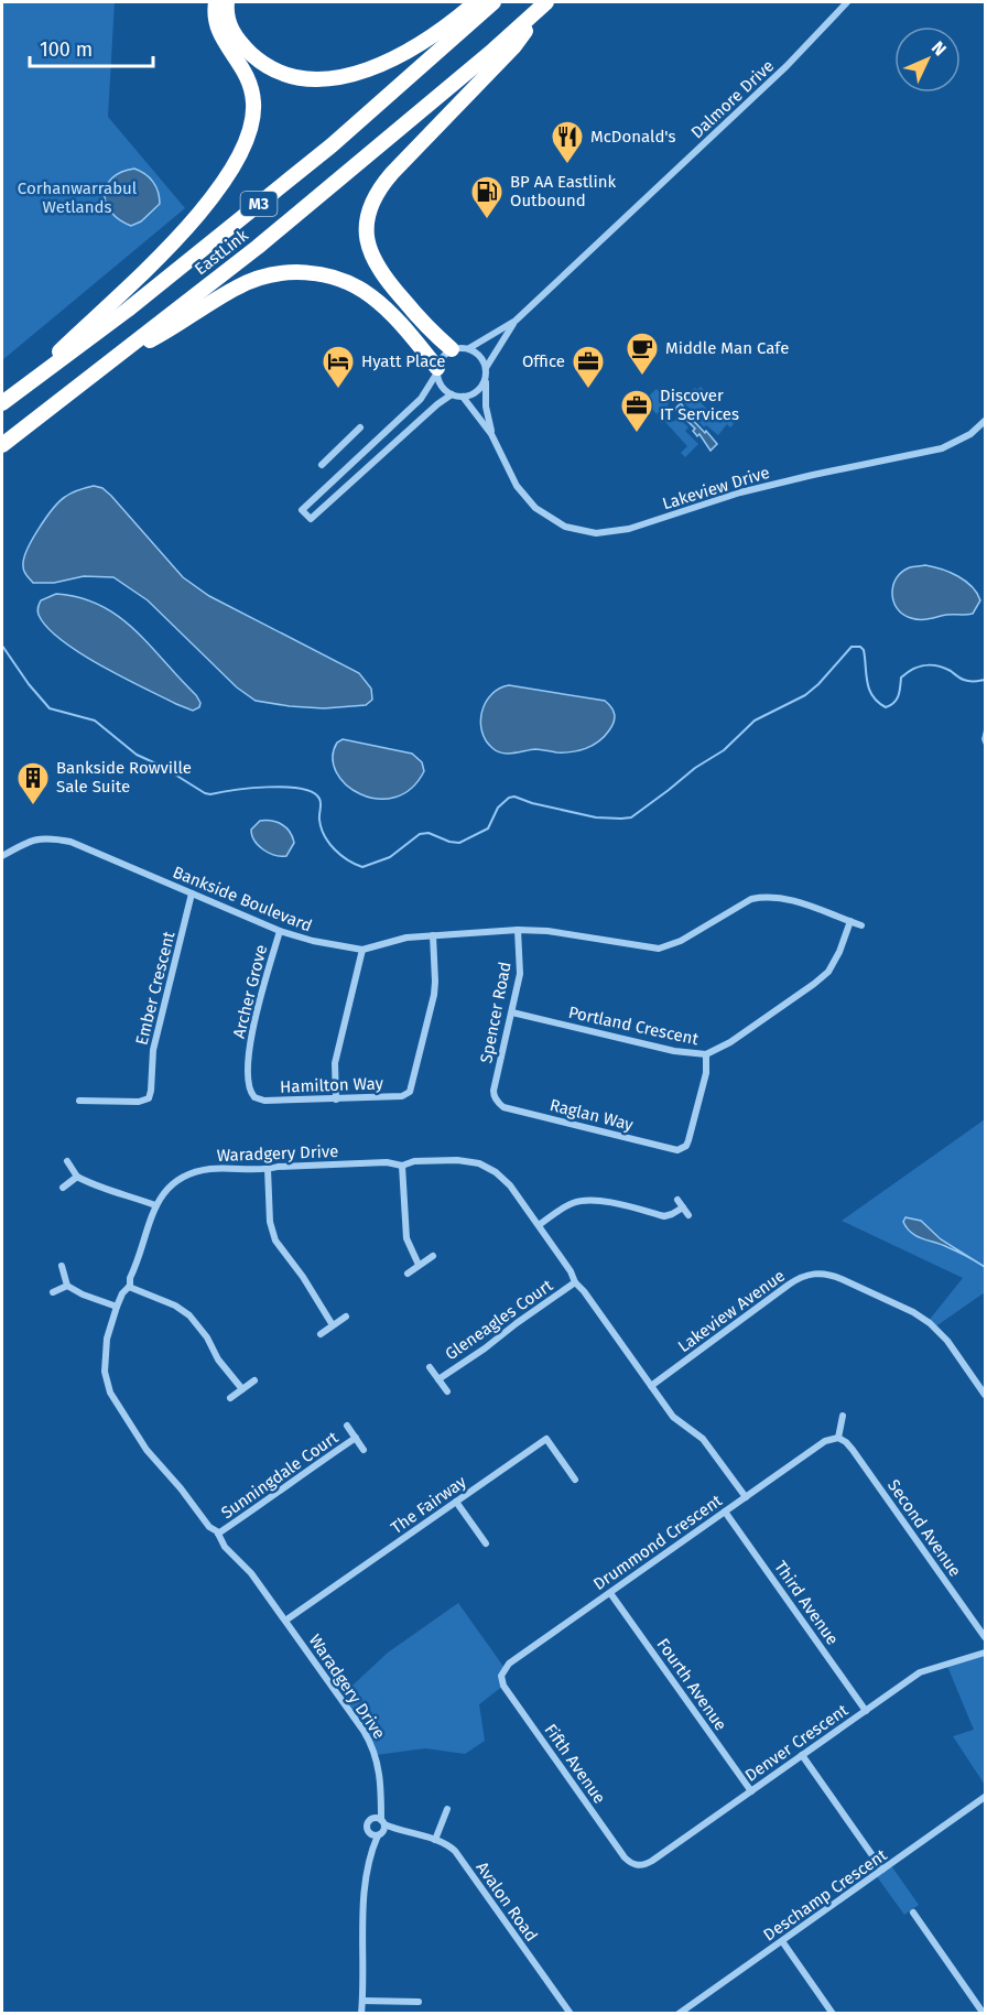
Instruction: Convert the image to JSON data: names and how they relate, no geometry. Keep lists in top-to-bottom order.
{
  "streets": {
    "highway": ["M3", "EastLink"],
    "street": [
      "Dalmore Drive",
      "Lakeview Drive",
      "Bankside Boulevard",
      "Ember Crescent",
      "Archer Grove",
      "Spencer Road",
      "Portland Crescent",
      "Hamilton Way",
      "Raglan Way",
      "Waradgery Drive",
      "Lakeview Avenue",
      "Gleneagles Court",
      "Sunningdale Court",
      "The Fairway",
      "Second Avenue",
      "Drummond Crescent",
      "Third Avenue",
      "Fourth Avenue",
      "Denver Crescent",
      "Fifth Avenue",
      "Deschamp Crescent",
      "Avalon Road"
    ]
  },
  "crossings": [
    ["Dalmore Drive", "Lakeview Drive"],
    ["Bankside Boulevard", "Ember Crescent"],
    ["Bankside Boulevard", "Archer Grove"],
    ["Bankside Boulevard", "Spencer Road"],
    ["Bankside Boulevard", "Portland Crescent"],
    ["Bankside Boulevard", "Hamilton Way"],
    ["Archer Grove", "Hamilton Way"],
    ["Spencer Road", "Portland Crescent"],
    ["Spencer Road", "Raglan Way"],
    ["Portland Crescent", "Raglan Way"],
    ["Waradgery Drive", "Lakeview Avenue"],
    ["Waradgery Drive", "Gleneagles Court"],
    ["Waradgery Drive", "Sunningdale Court"],
    ["Waradgery Drive", "The Fairway"],
    ["Waradgery Drive", "Drummond Crescent"],
    ["Waradgery Drive", "Avalon Road"],
    ["Second Avenue", "Drummond Crescent"],
    ["Drummond Crescent", "Third Avenue"],
    ["Drummond Crescent", "Fourth Avenue"],
    ["Drummond Crescent", "Fifth Avenue"],
    ["Third Avenue", "Denver Crescent"],
    ["Fourth Avenue", "Denver Crescent"],
    ["Denver Crescent", "Fifth Avenue"]
  ],
  "parks": ["Corhanwarrabul Wetlands"],
  "places": {
    "restaurant": ["McDonald's"],
    "fuel station": ["BP AA Eastlink Outbound"],
    "cafe": ["Middle Man Cafe"],
    "hotel": ["Hyatt Place"],
    "office": ["Office", "Discover IT Services"],
    "building": ["Bankside Rowville Sale Suite"]
  },
  "scale_bar": "100 m",
  "north": "top right"
}
